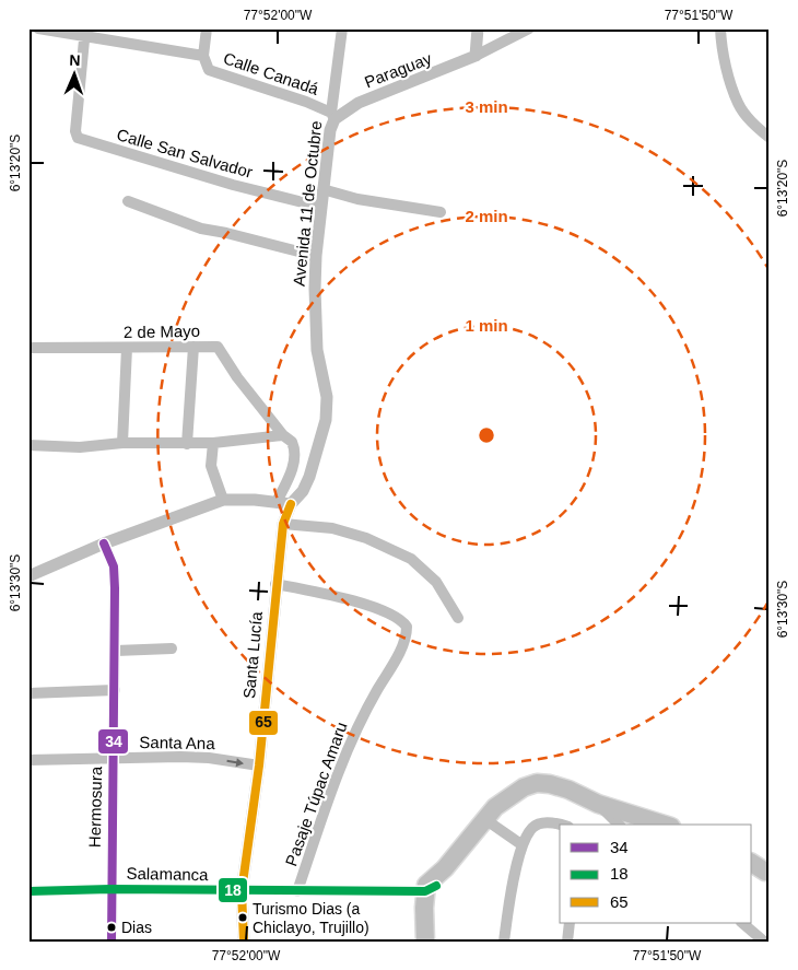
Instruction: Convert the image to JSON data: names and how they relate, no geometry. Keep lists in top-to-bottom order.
{
  "streets": {
    "street": [
      "Paraguay",
      "Calle Canadá",
      "Calle San Salvador",
      "Avenida 11 de Octubre",
      "2 de Mayo",
      "Santa Lucía",
      "Santa Ana",
      "Pasaje Túpac Amaru",
      "Hermosura",
      "Salamanca"
    ]
  },
  "crossings": [
    ["Paraguay", "Calle Canadá"],
    ["Paraguay", "Avenida 11 de Octubre"],
    ["Calle Canadá", "Avenida 11 de Octubre"],
    ["Calle San Salvador", "Avenida 11 de Octubre"],
    ["Avenida 11 de Octubre", "Santa Lucía"],
    ["Santa Lucía", "Santa Ana"],
    ["Santa Lucía", "Pasaje Túpac Amaru"],
    ["Santa Lucía", "Salamanca"],
    ["Santa Ana", "Hermosura"],
    ["Pasaje Túpac Amaru", "Salamanca"],
    ["Hermosura", "Salamanca"]
  ],
  "one_way": ["Santa Ana"],
  "places": ["Turismo Dias (a Chiclayo, Trujillo)", "Dias"],
  "lines": ["transit line 65", "transit line 34", "transit line 18"],
  "legend": ["34", "18", "65"],
  "north": "top",
  "coordinates": [
    "77°52'00\"W",
    "77°51'50\"W",
    "6°13'20\"S",
    "6°13'30\"S"
  ],
  "rings": ["3 min", "2 min", "1 min"]
}
